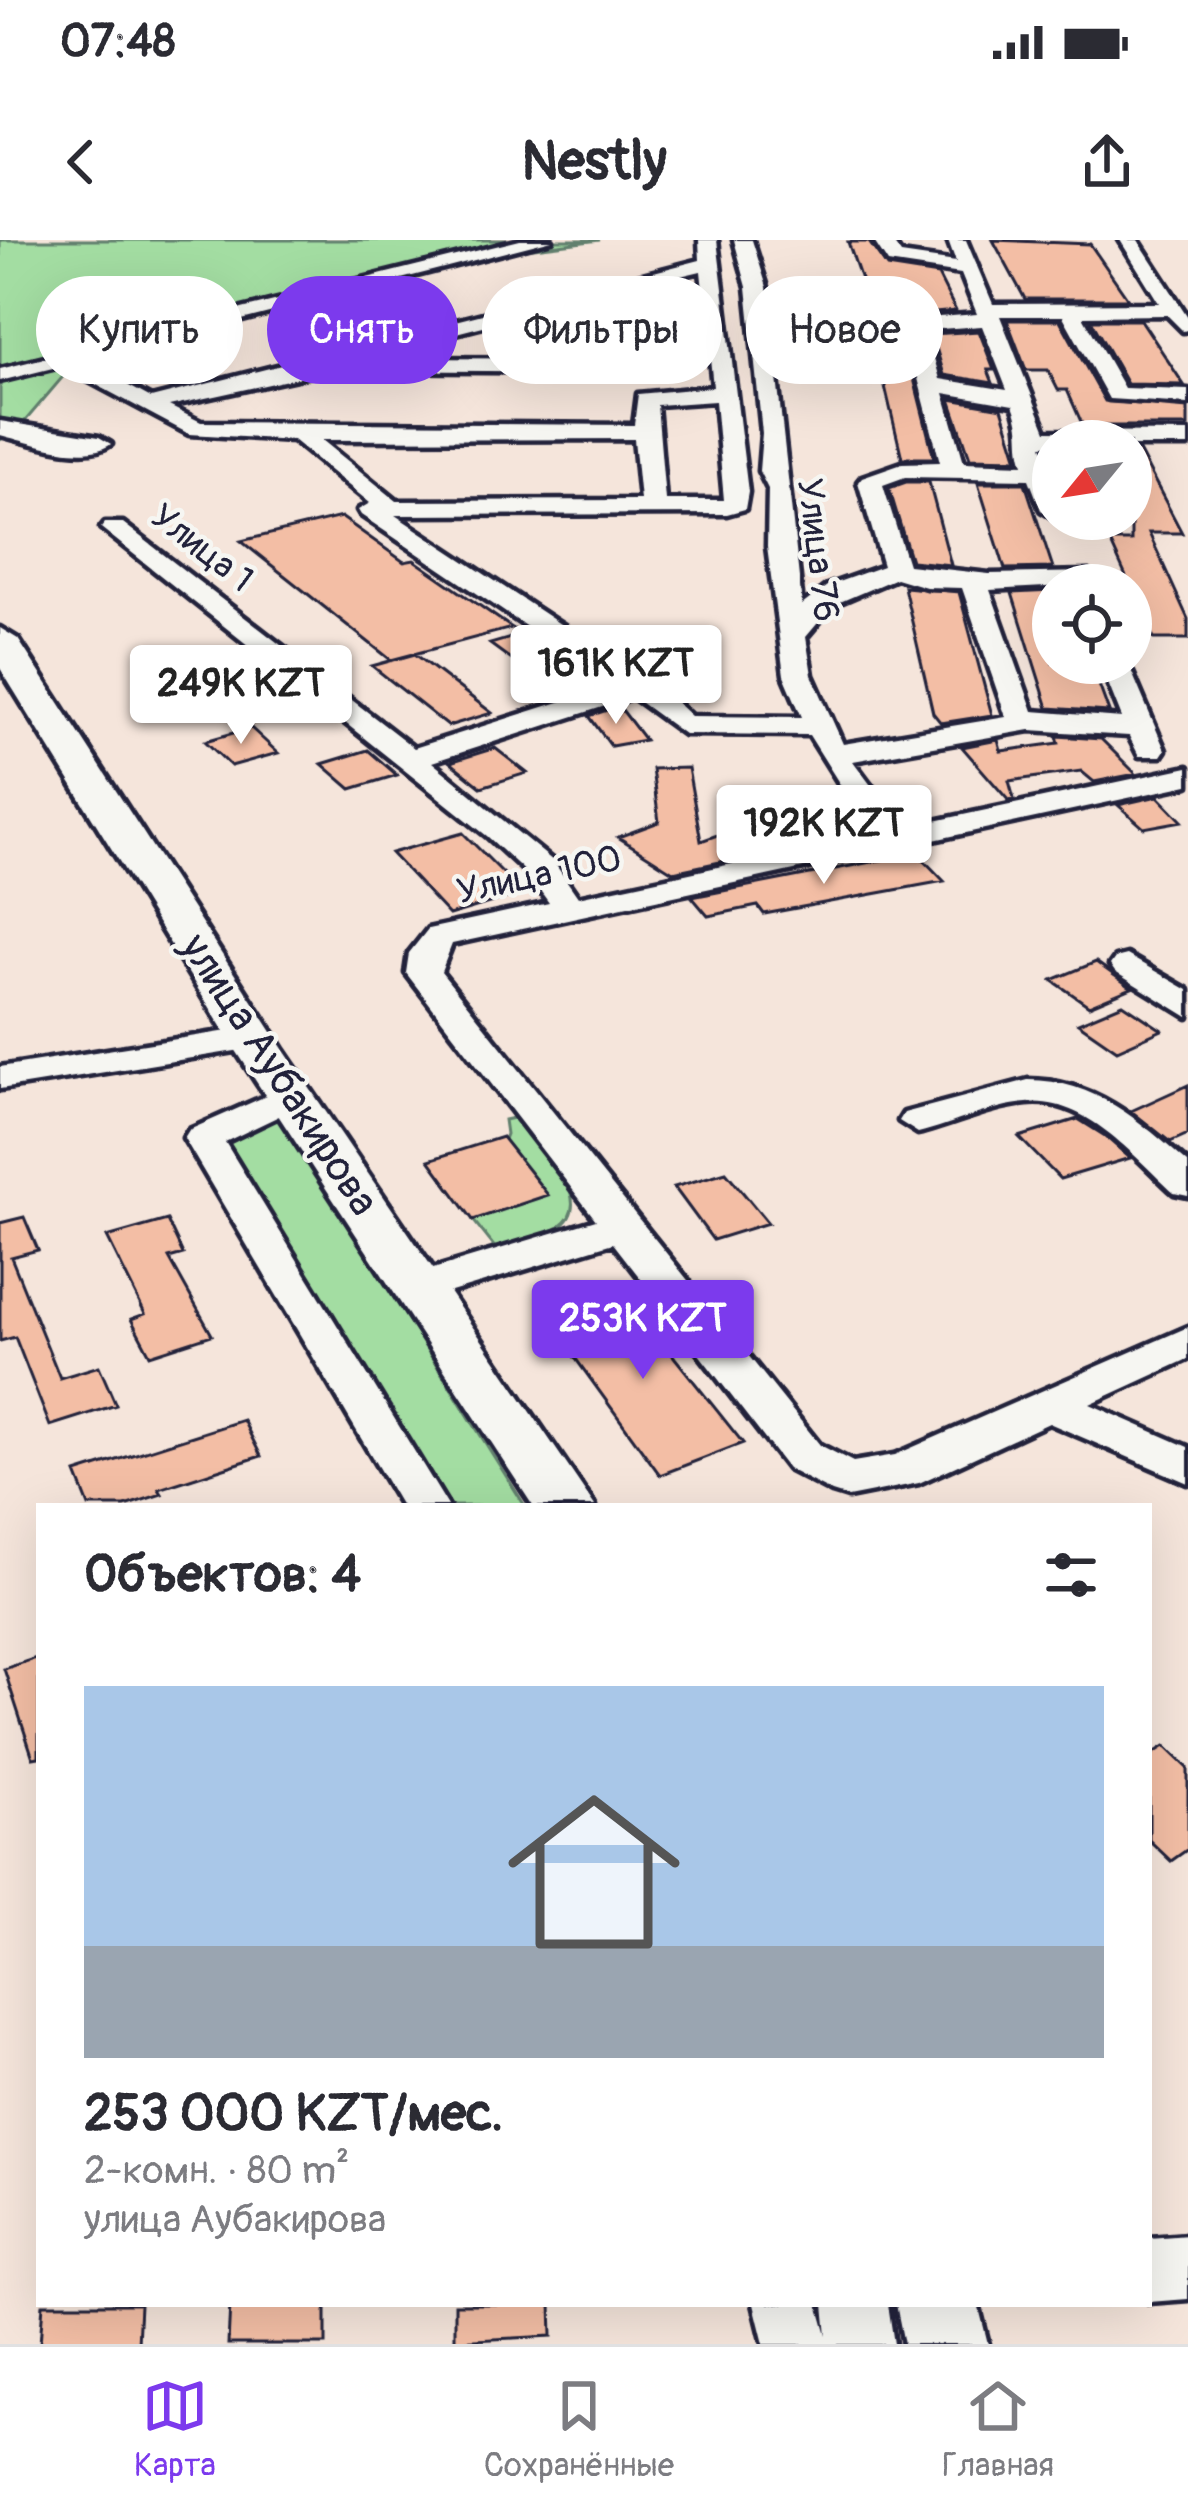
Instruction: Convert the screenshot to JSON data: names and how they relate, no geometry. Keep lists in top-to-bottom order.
{
  "streets": {
    "main road": ["улица Аубакирова"],
    "street": ["Улица 1", "Улица 76", "Улица 100"]
  },
  "crossings": [
    ["Улица 1", "Улица 100"],
    ["Улица 76", "Улица 100"]
  ],
  "north": "bottom left",
  "page": {
    "status": "07:48",
    "header": "Nestly",
    "chip": [
      "Купить",
      "Снять",
      "Фильтры",
      "Новое"
    ],
    "price": [
      "161K KZT",
      "249K KZT",
      "192K KZT",
      "253K KZT"
    ],
    "heading": "Объектов: 4",
    "list": [
      {
        "name": "253 000 KZT/мес.",
        "note": "2-комн. · 80 m² · улица Аубакирова"
      }
    ],
    "tabs": ["Карта", "Сохранённые", "Главная"]
  }
}
